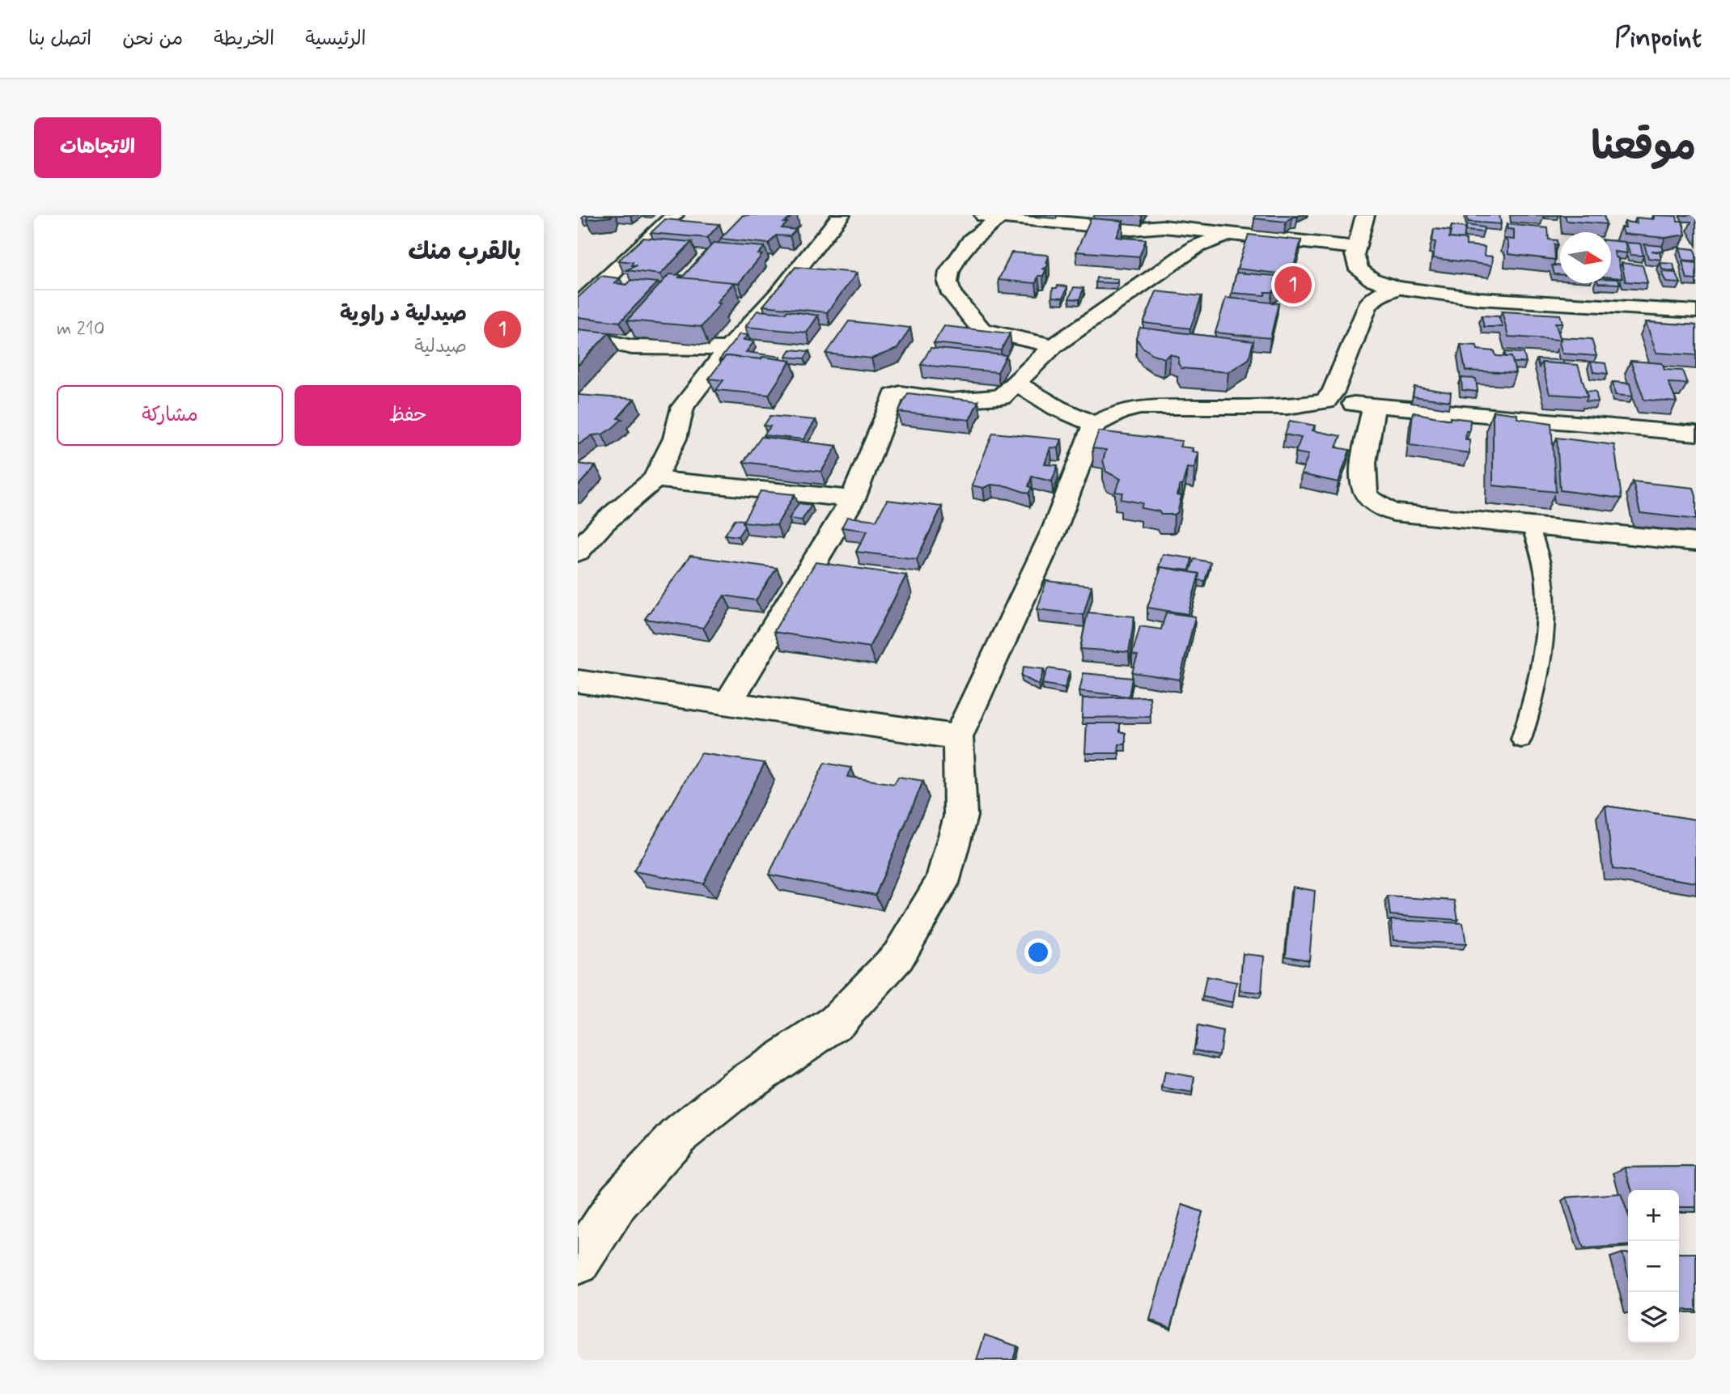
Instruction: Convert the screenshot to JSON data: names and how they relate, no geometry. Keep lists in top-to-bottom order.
{
  "north": "right",
  "page": {
    "header": "Pinpoint",
    "nav": [
      "الرئيسية",
      "الخريطة",
      "من نحن",
      "اتصل بنا"
    ],
    "title": "موقعنا",
    "buttons": [
      "الاتجاهات",
      ["حفظ", "مشاركة"]
    ],
    "heading": "بالقرب منك",
    "pins": "1",
    "list": [
      {
        "mark": "1",
        "name": "صيدلية د راوية",
        "note": "صيدلية",
        "value": "210 m"
      }
    ],
    "map_buttons": ["+", "−"]
  }
}
